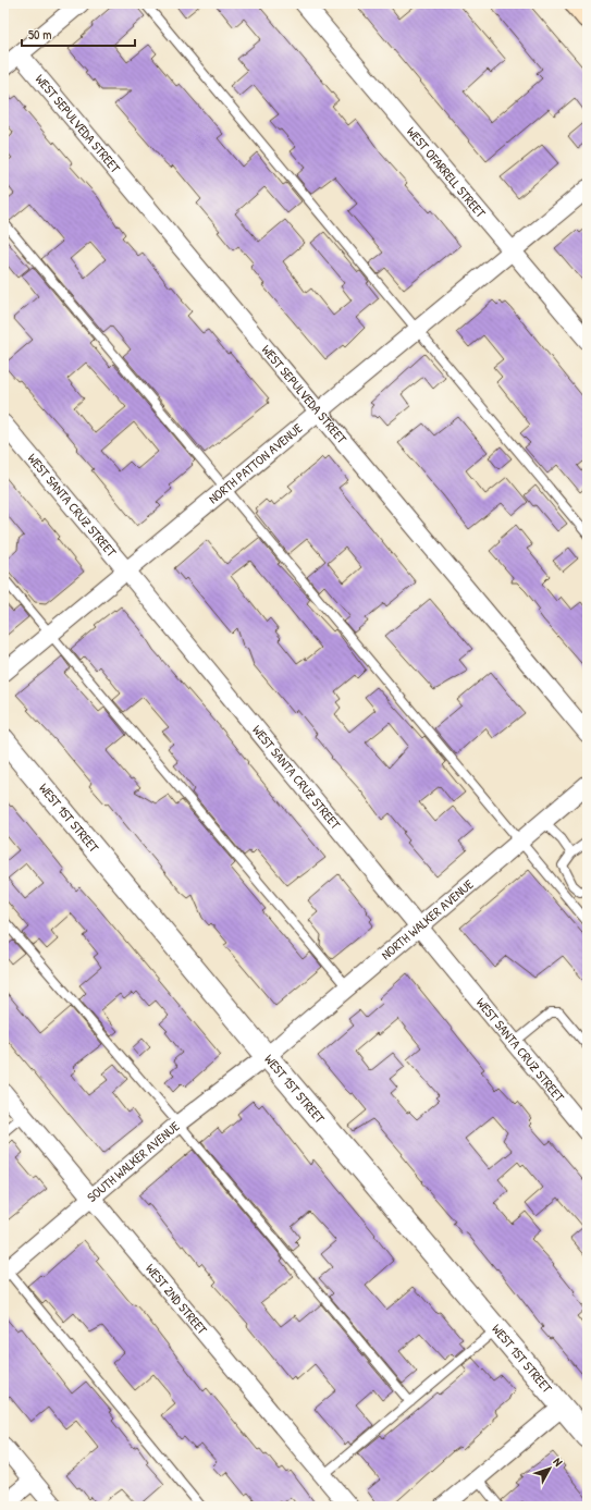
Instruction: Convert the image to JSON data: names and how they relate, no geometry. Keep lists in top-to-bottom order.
{
  "streets": {
    "street": [
      "WEST SEPULVEDA STREET",
      "WEST OFARRELL STREET",
      "NORTH PATTON AVENUE",
      "WEST SANTA CRUZ STREET",
      "WEST 1ST STREET",
      "NORTH WALKER AVENUE",
      "SOUTH WALKER AVENUE",
      "WEST 2ND STREET"
    ]
  },
  "crossings": [
    ["WEST SEPULVEDA STREET", "NORTH PATTON AVENUE"],
    ["WEST OFARRELL STREET", "NORTH PATTON AVENUE"],
    ["NORTH PATTON AVENUE", "WEST SANTA CRUZ STREET"],
    ["WEST SANTA CRUZ STREET", "NORTH WALKER AVENUE"],
    ["WEST 1ST STREET", "NORTH WALKER AVENUE"],
    ["WEST 1ST STREET", "SOUTH WALKER AVENUE"],
    ["NORTH WALKER AVENUE", "SOUTH WALKER AVENUE"],
    ["SOUTH WALKER AVENUE", "WEST 2ND STREET"]
  ],
  "scale_bar": "50 m",
  "north": "top right"
}
